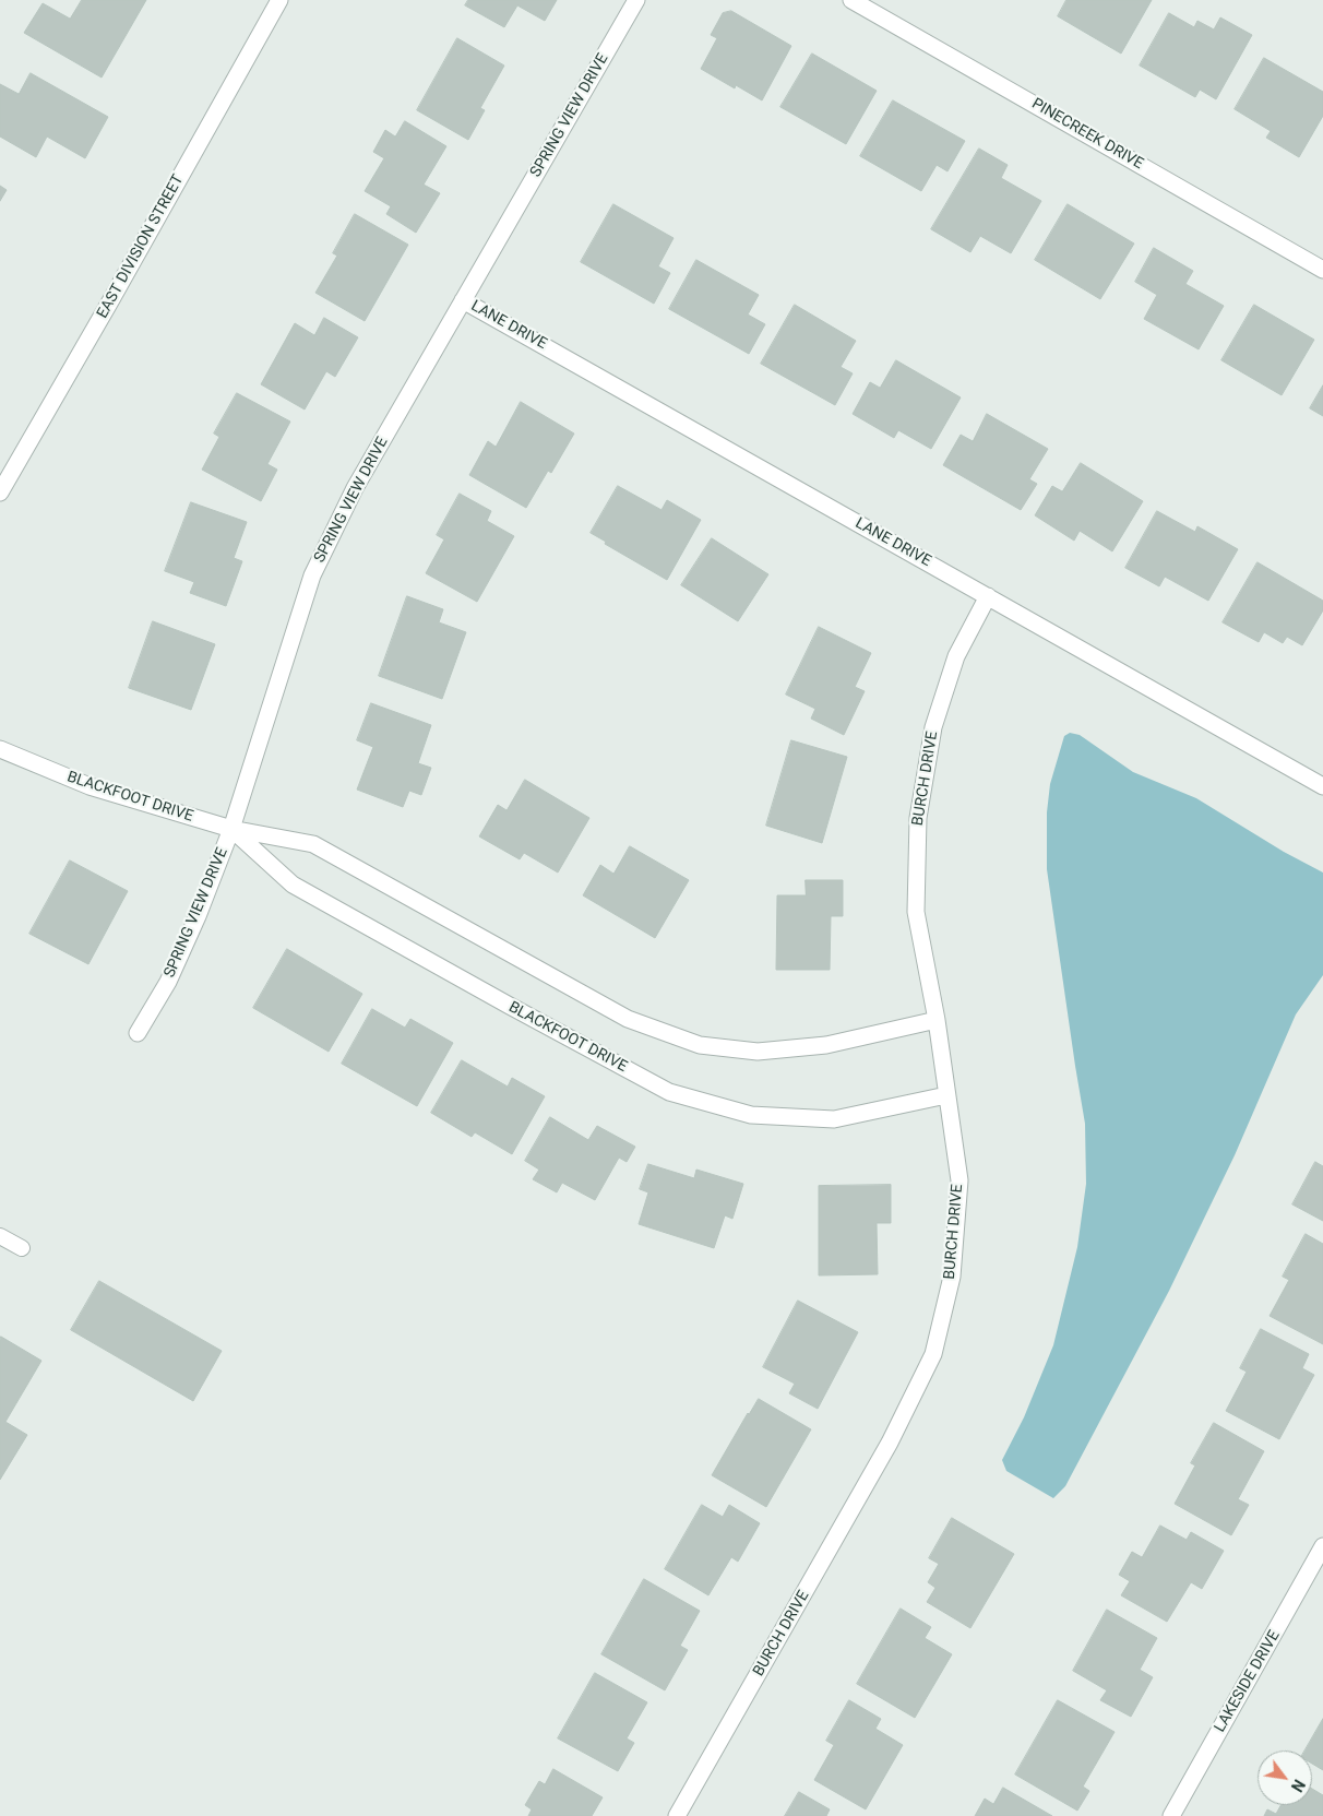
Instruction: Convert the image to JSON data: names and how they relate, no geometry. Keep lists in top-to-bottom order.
{
  "streets": {
    "street": [
      "SPRING VIEW DRIVE",
      "PINECREEK DRIVE",
      "EAST DIVISION STREET",
      "LANE DRIVE",
      "BURCH DRIVE",
      "BLACKFOOT DRIVE",
      "LAKESIDE DRIVE"
    ]
  },
  "crossings": [
    ["SPRING VIEW DRIVE", "LANE DRIVE"],
    ["SPRING VIEW DRIVE", "BLACKFOOT DRIVE"],
    ["LANE DRIVE", "BURCH DRIVE"],
    ["BURCH DRIVE", "BLACKFOOT DRIVE"]
  ],
  "north": "bottom right"
}
